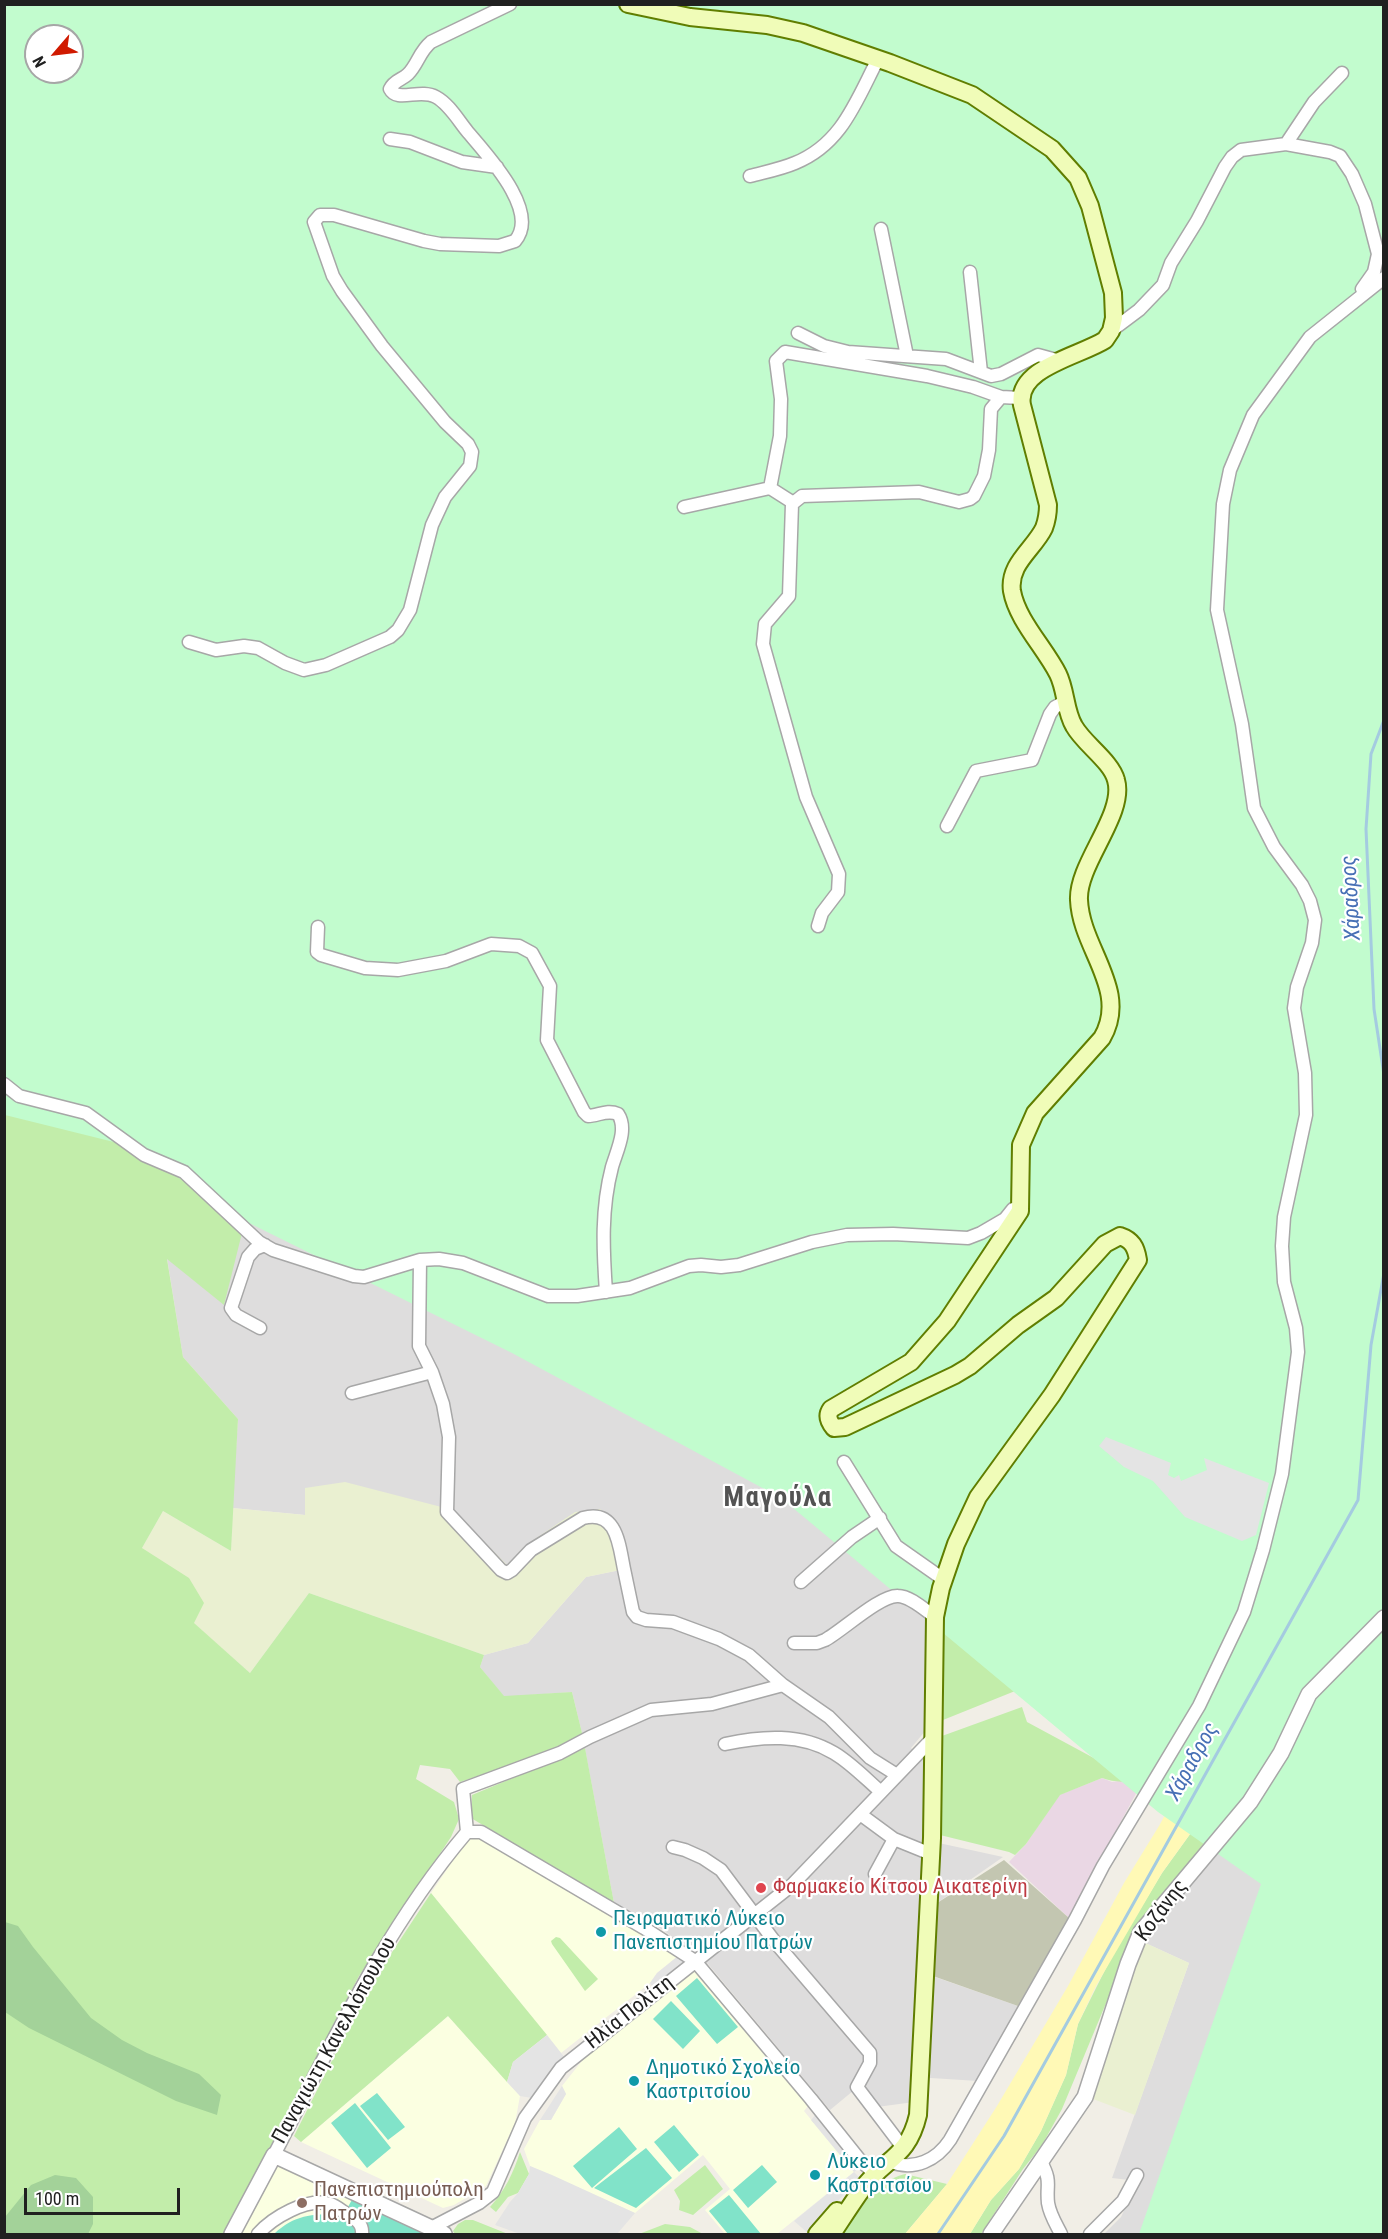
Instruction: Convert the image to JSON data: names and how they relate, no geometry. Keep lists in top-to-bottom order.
{
  "streets": {
    "street": ["Κοζάνης", "Ηλία Πολίτη", "Παναγιώτη Κανελλόπουλου"]
  },
  "districts": ["Μαγούλα"],
  "water": ["Χάραδρος"],
  "places": [
    "Φαρμακείο Κίτσου Αικατερίνη",
    "Πειραματικό Λύκειο Πανεπιστημίου Πατρών",
    "Δημοτικό Σχολείο Καστριτσίου",
    "Λύκειο Καστριτσίου",
    "Πανεπιστημιούπολη Πατρών"
  ],
  "scale_bar": "100 m",
  "north": "bottom left"
}
